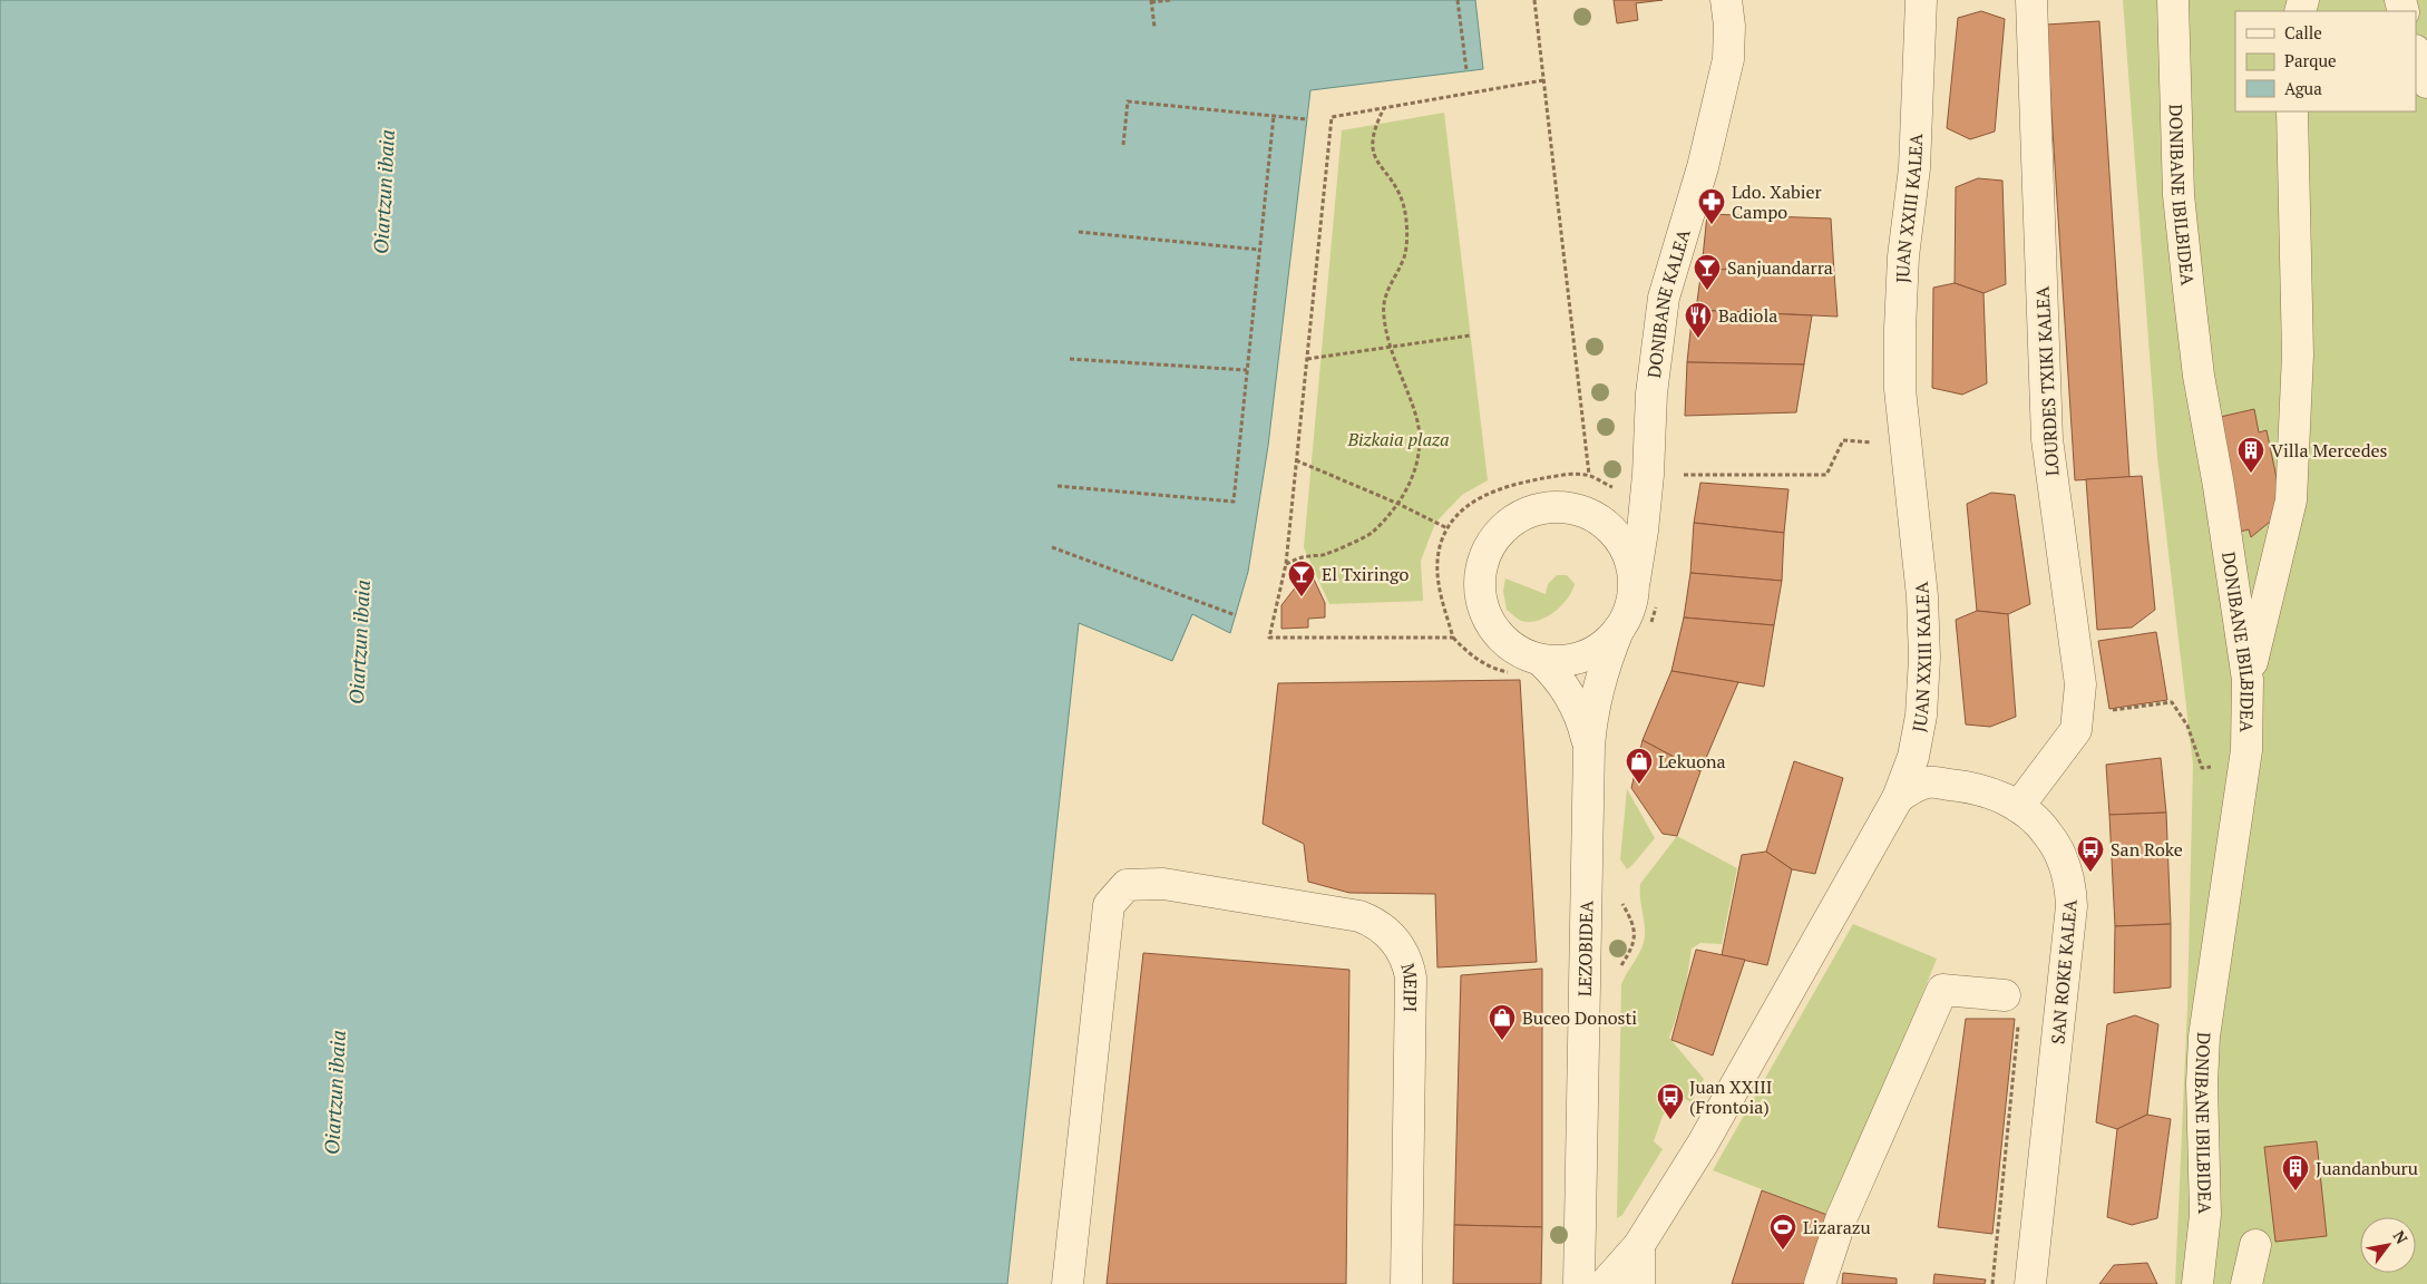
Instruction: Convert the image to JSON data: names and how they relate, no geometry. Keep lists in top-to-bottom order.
{
  "streets": {
    "street": [
      "DONIBANE IBILBIDEA",
      "JUAN XXIII KALEA",
      "DONIBANE KALEA",
      "LOURDES TXIKI KALEA",
      "LEZOBIDEA",
      "SAN ROKE KALEA",
      "MEIPI"
    ]
  },
  "crossings": [
    ["JUAN XXIII KALEA", "SAN ROKE KALEA"],
    ["DONIBANE KALEA", "LEZOBIDEA"],
    ["LOURDES TXIKI KALEA", "SAN ROKE KALEA"]
  ],
  "water": ["Oiartzun ibaia"],
  "parks": ["Bizkaia plaza"],
  "places": {
    "pharmacy": ["Ldo. Xabier Campo"],
    "bar": ["Sanjuandarra", "El Txiringo"],
    "restaurant": ["Badiola"],
    "building": ["Villa Mercedes", "Juandanburu"],
    "shop": ["Lekuona", "Buceo Donosti"],
    "bus stop": ["San Roke", "Juan XXIII (Frontoia)"],
    "sports": ["Lizarazu"]
  },
  "legend": ["Calle", "Parque", "Agua"],
  "north": "top right"
}
